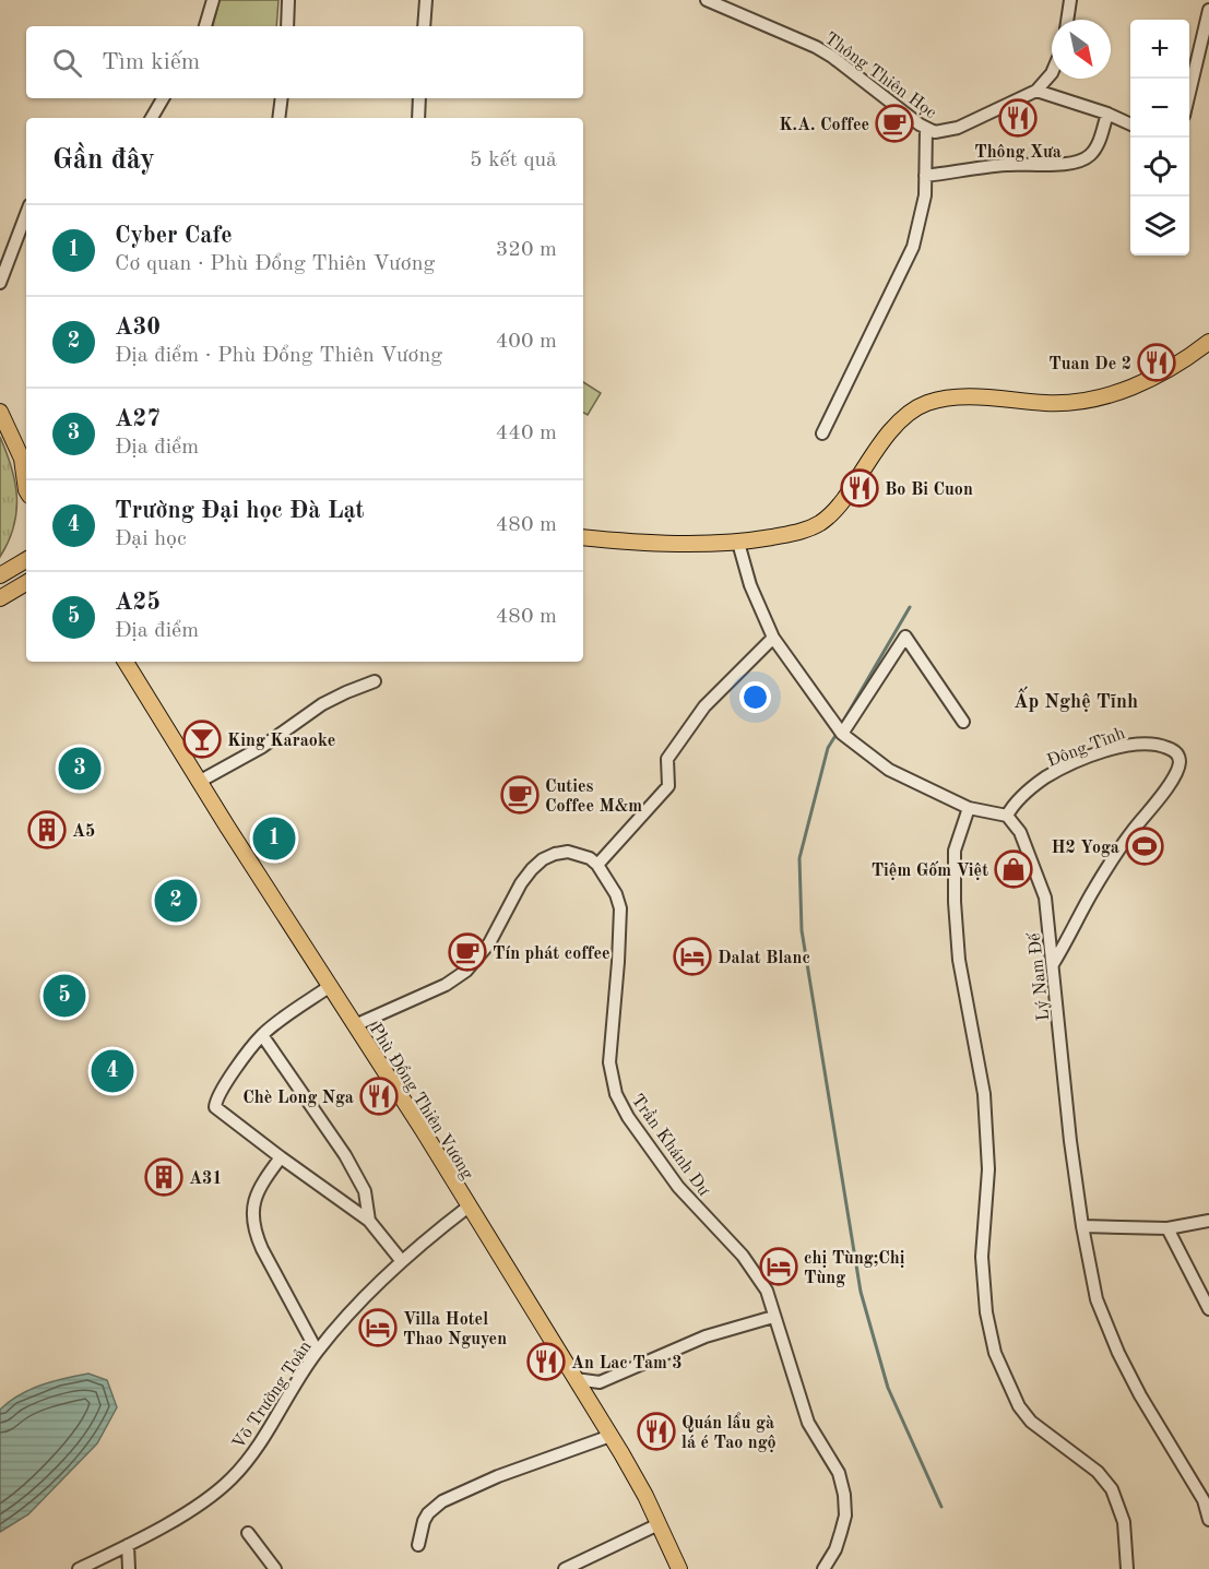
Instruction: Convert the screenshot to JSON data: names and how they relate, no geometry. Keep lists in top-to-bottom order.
{
  "streets": {
    "main road": ["Phù Đổng Thiên Vương"],
    "street": [
      "Thông Thiên Học",
      "Đông Tĩnh",
      "Lý Nam Đế",
      "Trần Khánh Dư",
      "Võ Trường Toản"
    ]
  },
  "crossings": [
    ["Đông Tĩnh", "Lý Nam Đế"],
    ["Phù Đổng Thiên Vương", "Võ Trường Toản"]
  ],
  "districts": ["Ấp Nghệ Tĩnh"],
  "places": {
    "restaurant": [
      "Thông Xưa",
      "Tuan De 2",
      "Bo Bi Cuon",
      "Chè Long Nga",
      "An Lac Tam 3",
      "Quán lẩu gà lá é Tao ngộ"
    ],
    "cafe": ["K.A. Coffee", "Cuties Coffee M&m", "Tín phát coffee"],
    "bar": ["King Karaoke"],
    "building": ["A5", "A31"],
    "sports": ["H2 Yoga"],
    "shop": ["Tiệm Gốm Việt"],
    "hotel": ["Dalat Blanc", "chị Tùng;Chị Tùng", "Villa Hotel Thao Nguyen"]
  },
  "north": "bottom right",
  "page": {
    "map_buttons": ["+", "−"],
    "search": "Tìm kiếm",
    "heading": ["Gần đây", "5 kết quả"],
    "list": [
      {
        "mark": "1",
        "name": "Cyber Cafe",
        "note": "Cơ quan · Phù Đổng Thiên Vương",
        "value": "320 m"
      },
      {
        "mark": "2",
        "name": "A30",
        "note": "Địa điểm · Phù Đổng Thiên Vương",
        "value": "400 m"
      },
      {
        "mark": "3",
        "name": "A27",
        "note": "Địa điểm",
        "value": "440 m"
      },
      {
        "mark": "4",
        "name": "Trường Đại học Đà Lạt",
        "note": "Đại học",
        "value": "480 m"
      },
      {
        "mark": "5",
        "name": "A25",
        "note": "Địa điểm",
        "value": "480 m"
      }
    ],
    "pins": [
      "3",
      "1",
      "2",
      "5",
      "4"
    ]
  }
}
